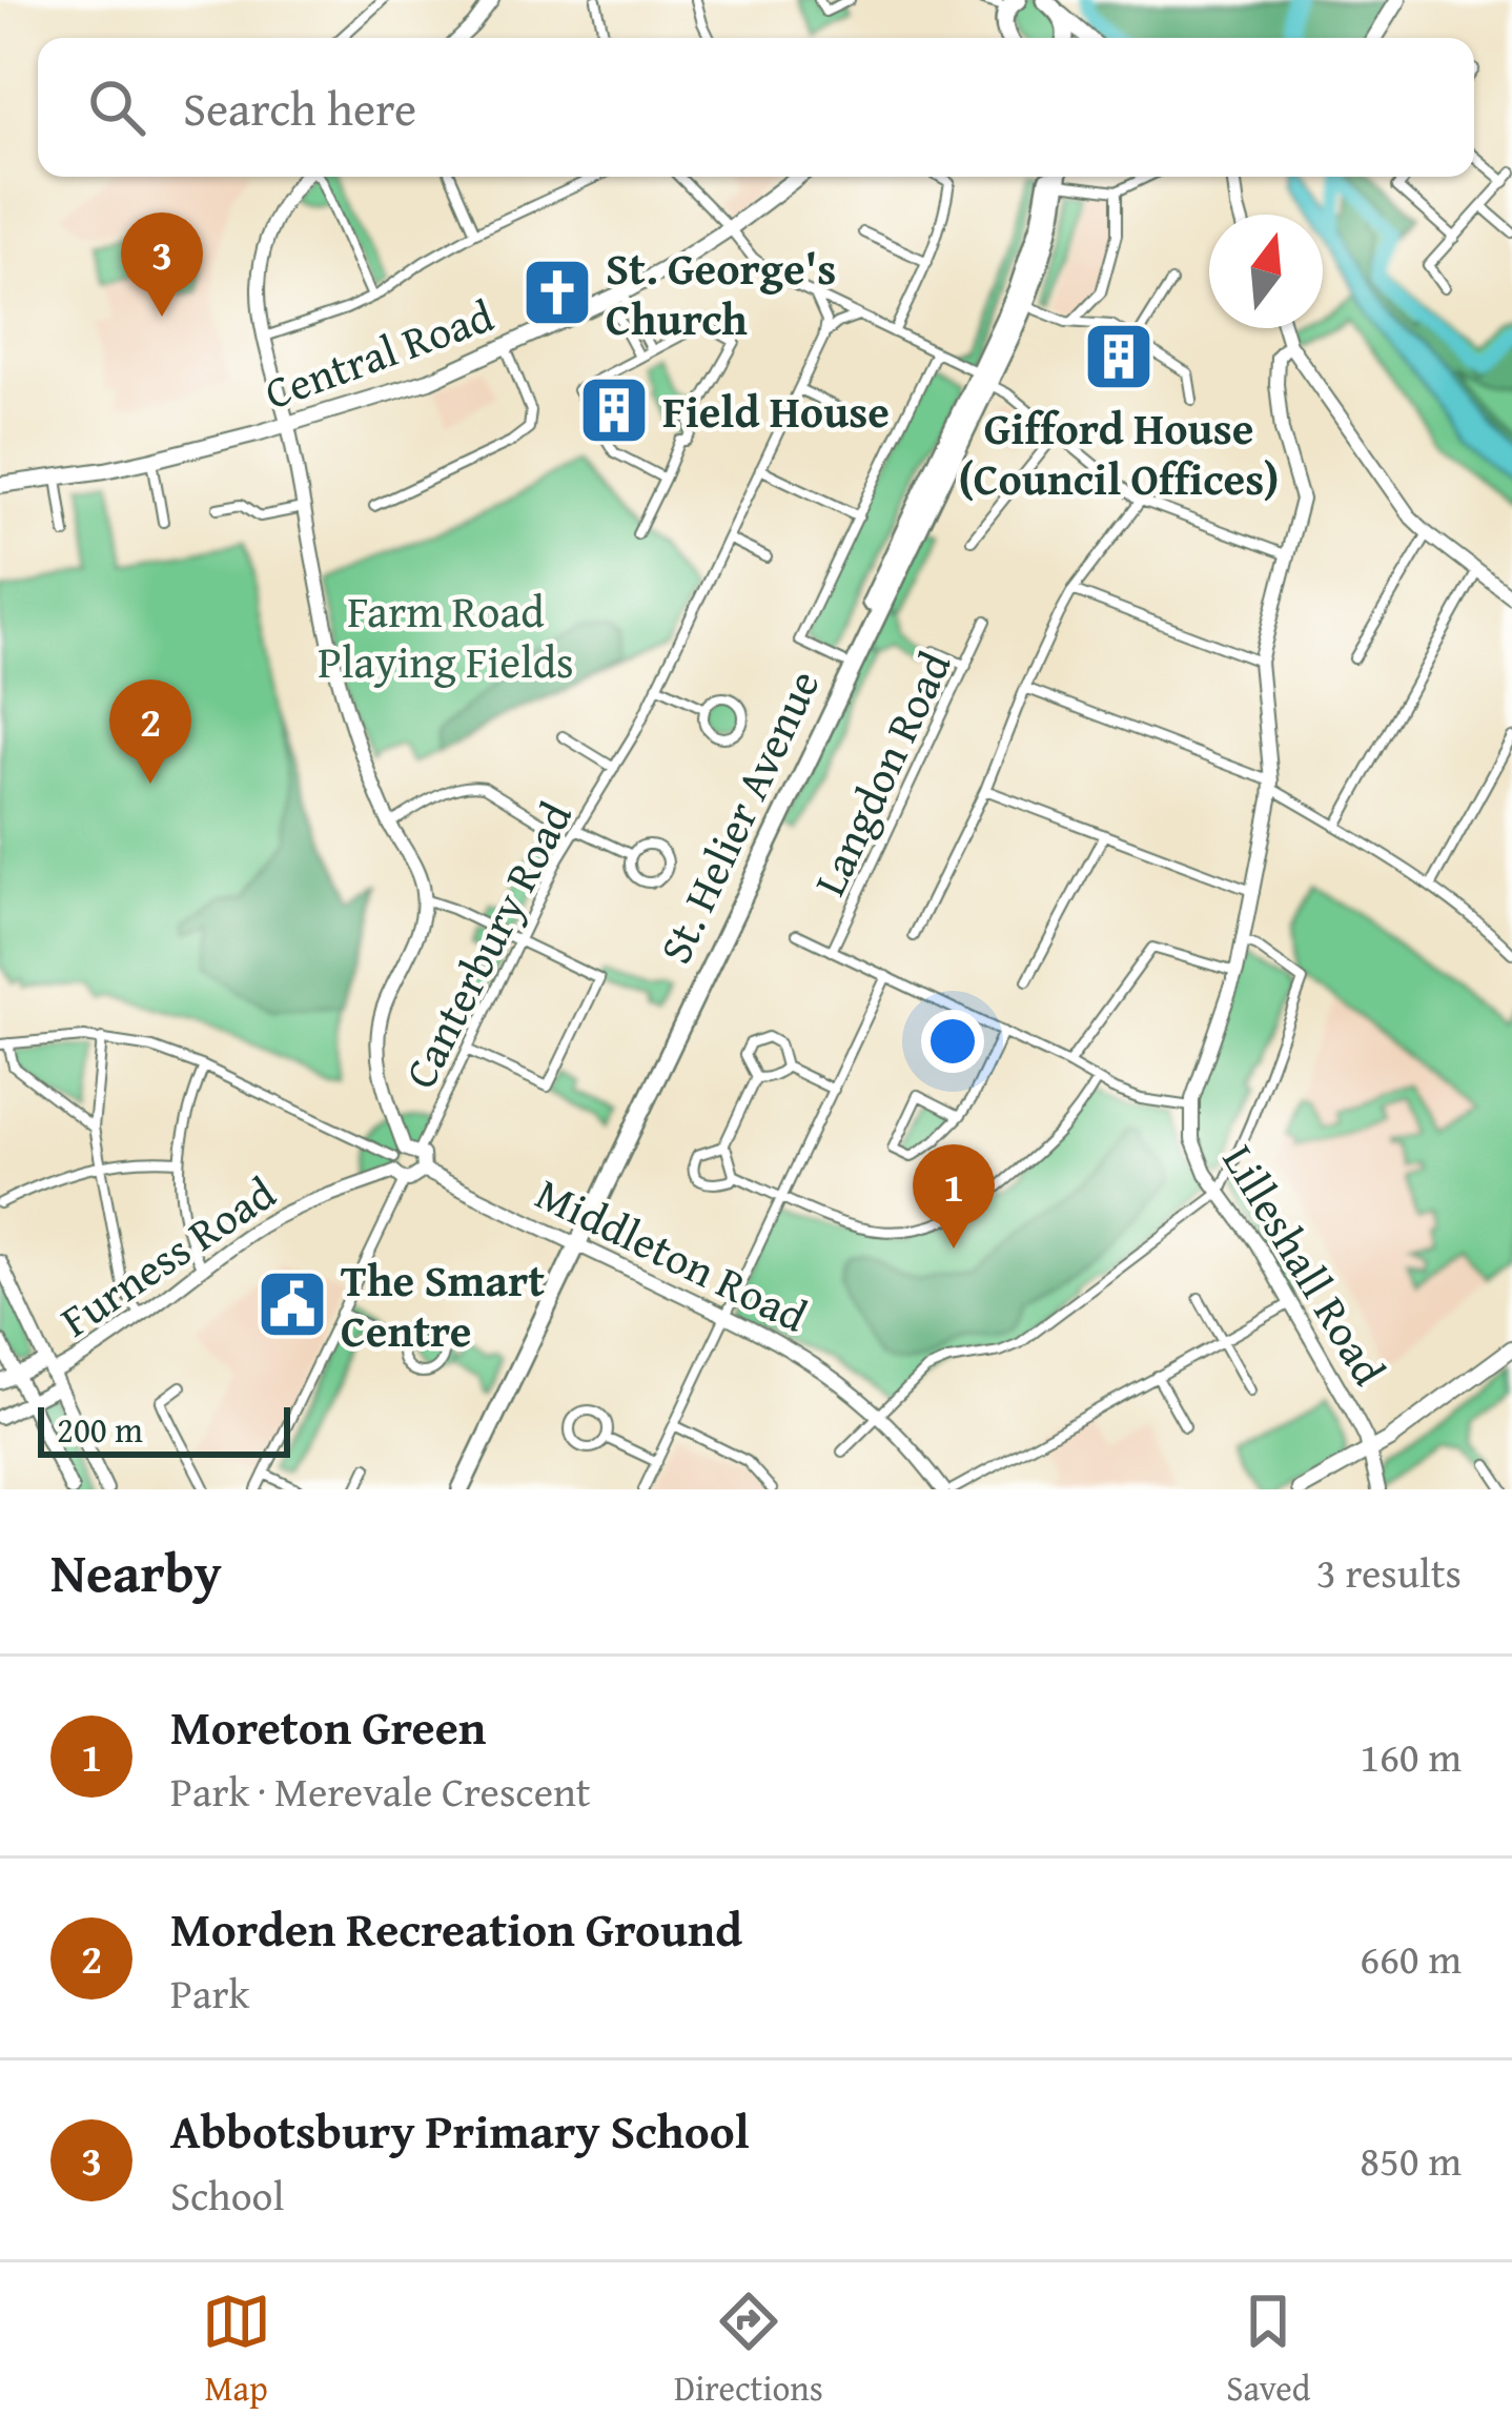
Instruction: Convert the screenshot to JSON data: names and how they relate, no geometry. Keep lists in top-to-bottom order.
{
  "streets": {
    "highway": ["St. Helier Avenue"],
    "main road": ["Central Road"],
    "street": [
      "Langdon Road",
      "Canterbury Road",
      "Middleton Road",
      "Furness Road",
      "Lilleshall Road"
    ]
  },
  "crossings": [
    ["St. Helier Avenue", "Middleton Road"],
    ["Canterbury Road", "Furness Road"],
    ["Middleton Road", "Furness Road"]
  ],
  "parks": ["Farm Road Playing Fields"],
  "places": {
    "church": ["St. George's Church"],
    "building": ["Gifford House (Council Offices)", "Field House"],
    "public building": ["The Smart Centre"]
  },
  "scale_bar": "200 m",
  "north": "top",
  "page": {
    "search": "Search here",
    "pins": ["3", "2", "1"],
    "scale": "200 m",
    "heading": ["Nearby", "3 results"],
    "list": [
      {
        "mark": "1",
        "name": "Moreton Green",
        "note": "Park · Merevale Crescent",
        "value": "160 m"
      },
      {
        "mark": "2",
        "name": "Morden Recreation Ground",
        "note": "Park",
        "value": "660 m"
      },
      {
        "mark": "3",
        "name": "Abbotsbury Primary School",
        "note": "School",
        "value": "850 m"
      }
    ],
    "nav": ["Map", "Directions", "Saved"]
  }
}
